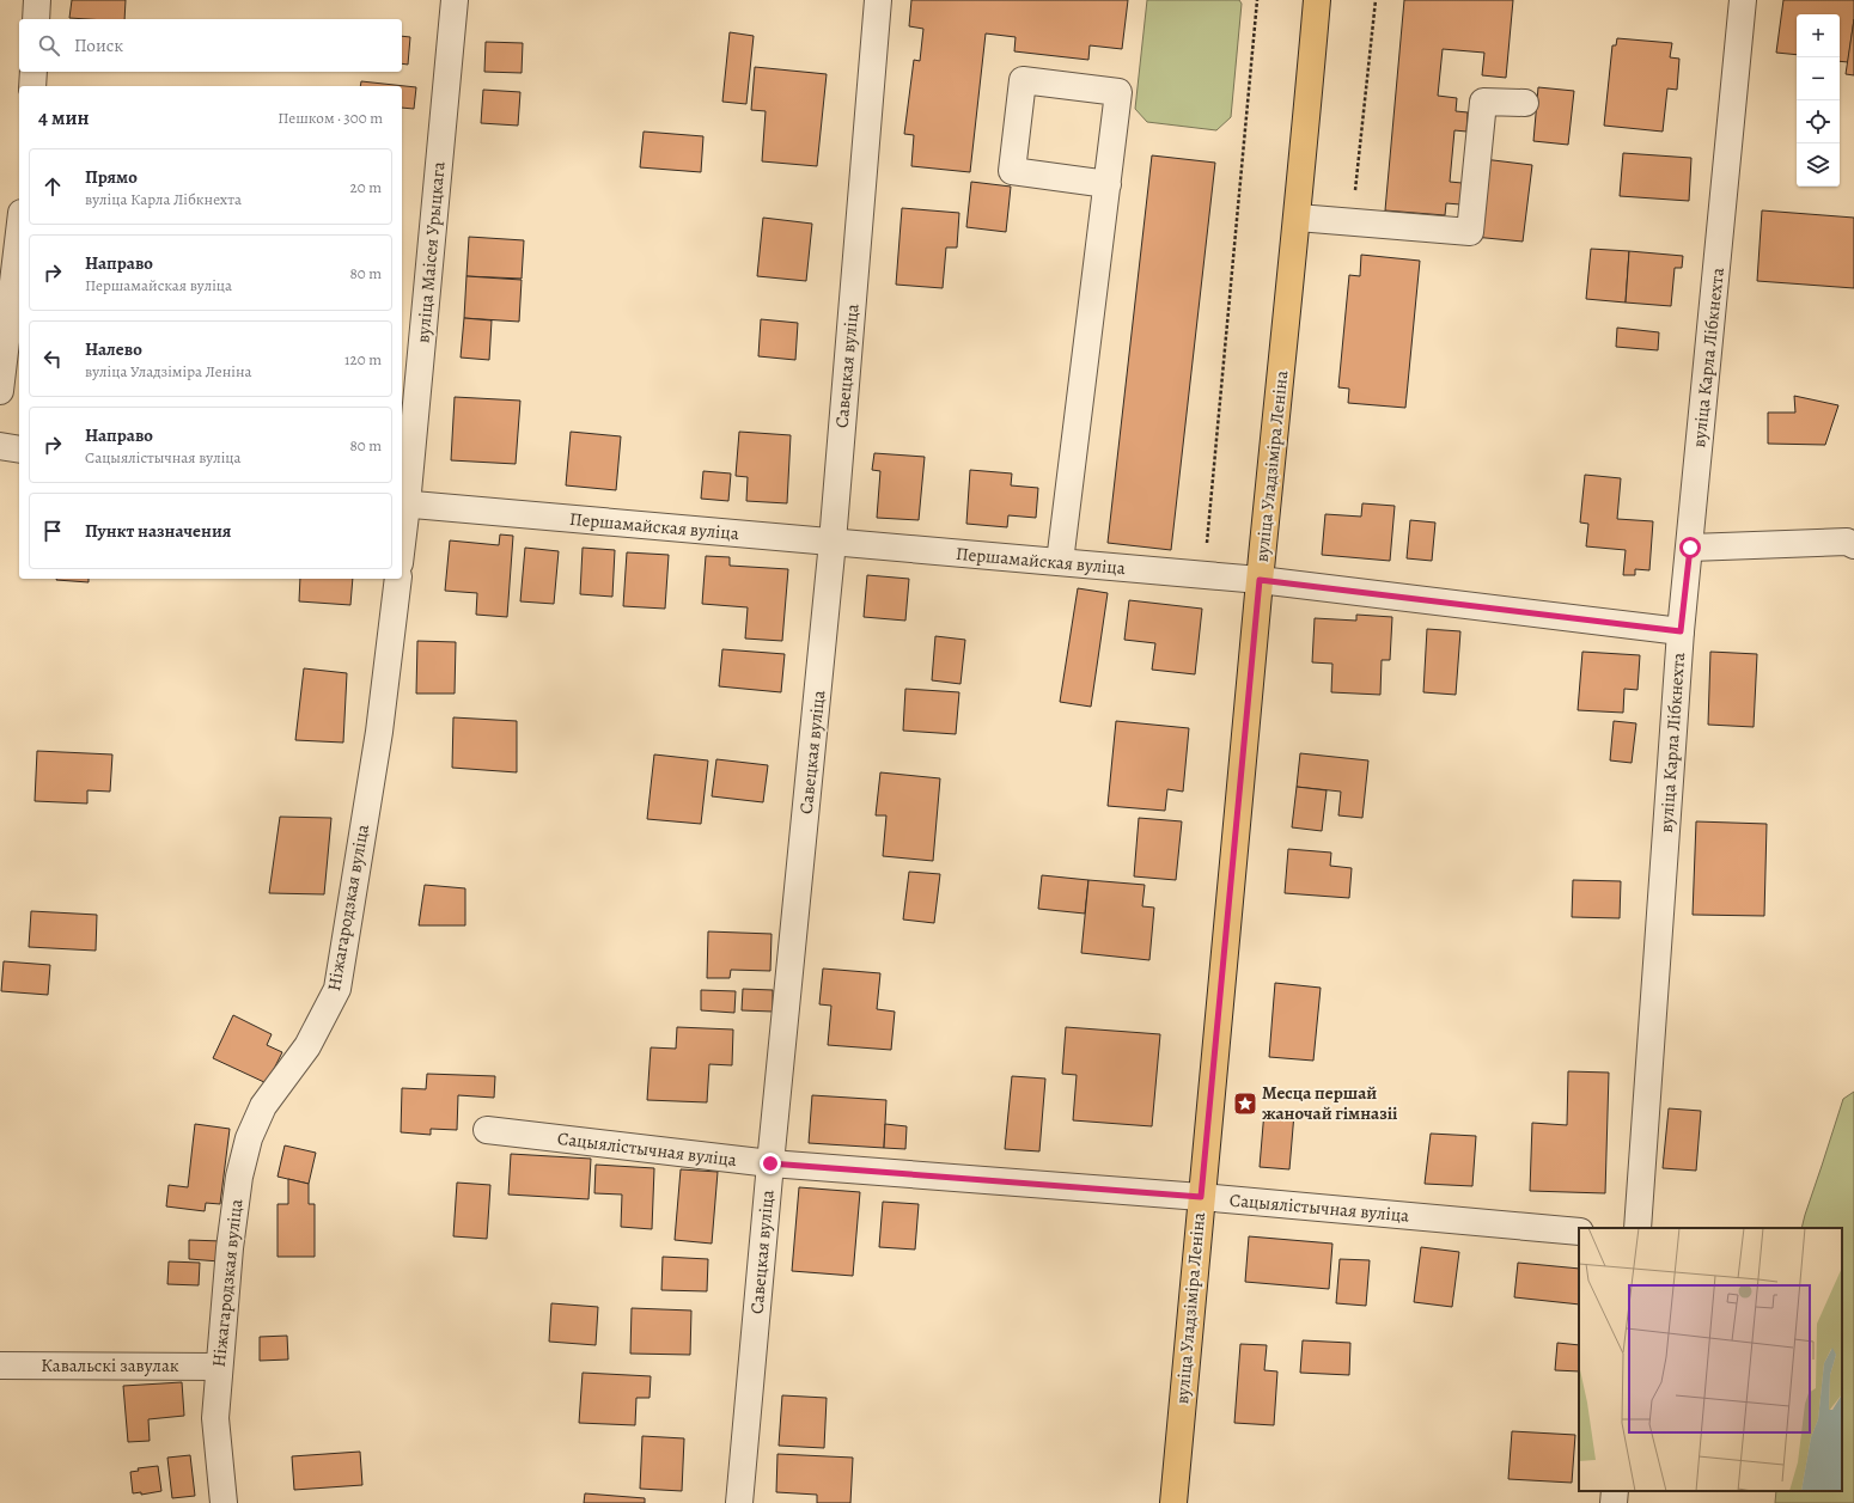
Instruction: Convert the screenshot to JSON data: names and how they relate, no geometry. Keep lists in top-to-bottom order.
{
  "streets": {
    "main road": ["вуліца Уладзіміра Леніна"],
    "street": [
      "вуліца Маісея Урыцкага",
      "вуліца Карла Лібкнехта",
      "Савецкая вуліца",
      "Першамайская вуліца",
      "Ніжагародзкая вуліца",
      "Сацыялістычная вуліца",
      "Кавальскі завулак"
    ]
  },
  "crossings": [
    ["вуліца Маісея Урыцкага", "Першамайская вуліца"],
    ["вуліца Карла Лібкнехта", "Першамайская вуліца"],
    ["Савецкая вуліца", "Першамайская вуліца"],
    ["Савецкая вуліца", "Сацыялістычная вуліца"],
    ["вуліца Уладзіміра Леніна", "Першамайская вуліца"],
    ["вуліца Уладзіміра Леніна", "Сацыялістычная вуліца"],
    ["Ніжагародзкая вуліца", "Кавальскі завулак"]
  ],
  "places": {
    "place": ["Месца першай жаночай гімназіі"]
  },
  "page": {
    "map_buttons": ["+", "−"],
    "search": "Поиск",
    "heading": ["4 мин", "Пешком · 300 m"],
    "list": [
      ["Прямо", "вуліца Карла Лібкнехта", "20 m"],
      ["Направо", "Першамайская вуліца", "80 m"],
      ["Налево", "вуліца Уладзіміра Леніна", "120 m"],
      ["Направо", "Сацыялістычная вуліца", "80 m"],
      "Пункт назначения"
    ]
  }
}
